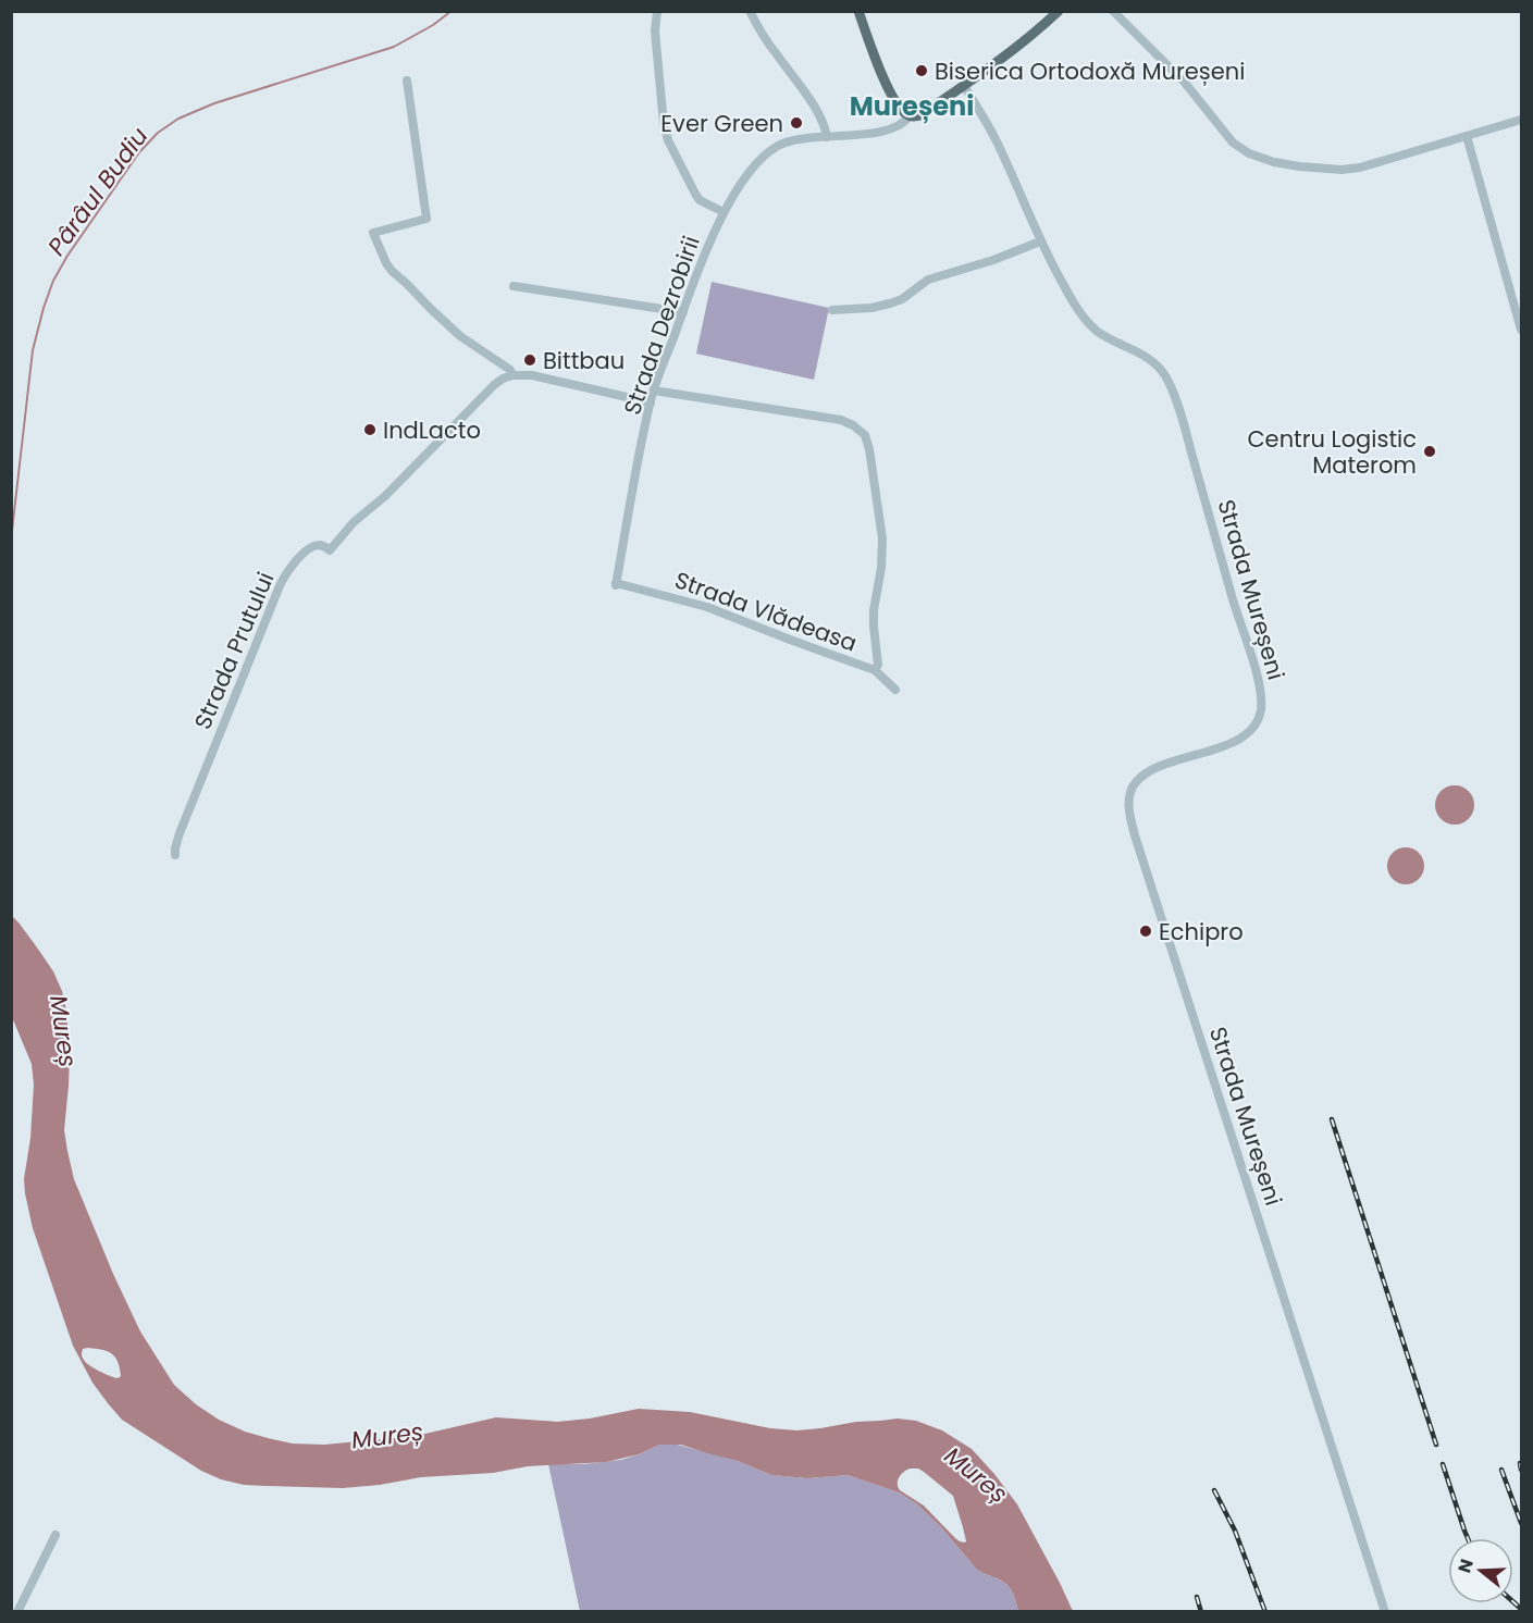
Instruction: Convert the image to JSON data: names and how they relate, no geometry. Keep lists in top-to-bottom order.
{
  "streets": {
    "main road": ["Strada Dezrobirii"],
    "street": ["Strada Mureșeni", "Strada Vlădeasa", "Strada Prutului"]
  },
  "crossings": [
    ["Strada Dezrobirii", "Strada Mureșeni"],
    ["Strada Dezrobirii", "Strada Vlădeasa"]
  ],
  "districts": ["Mureșeni"],
  "water": ["Pârâul Budiu", "Mureș"],
  "places": [
    "Biserica Ortodoxă Mureșeni",
    "Ever Green",
    "Bittbau",
    "IndLacto",
    "Centru Logistic Materom",
    "Echipro"
  ],
  "north": "left"
}
